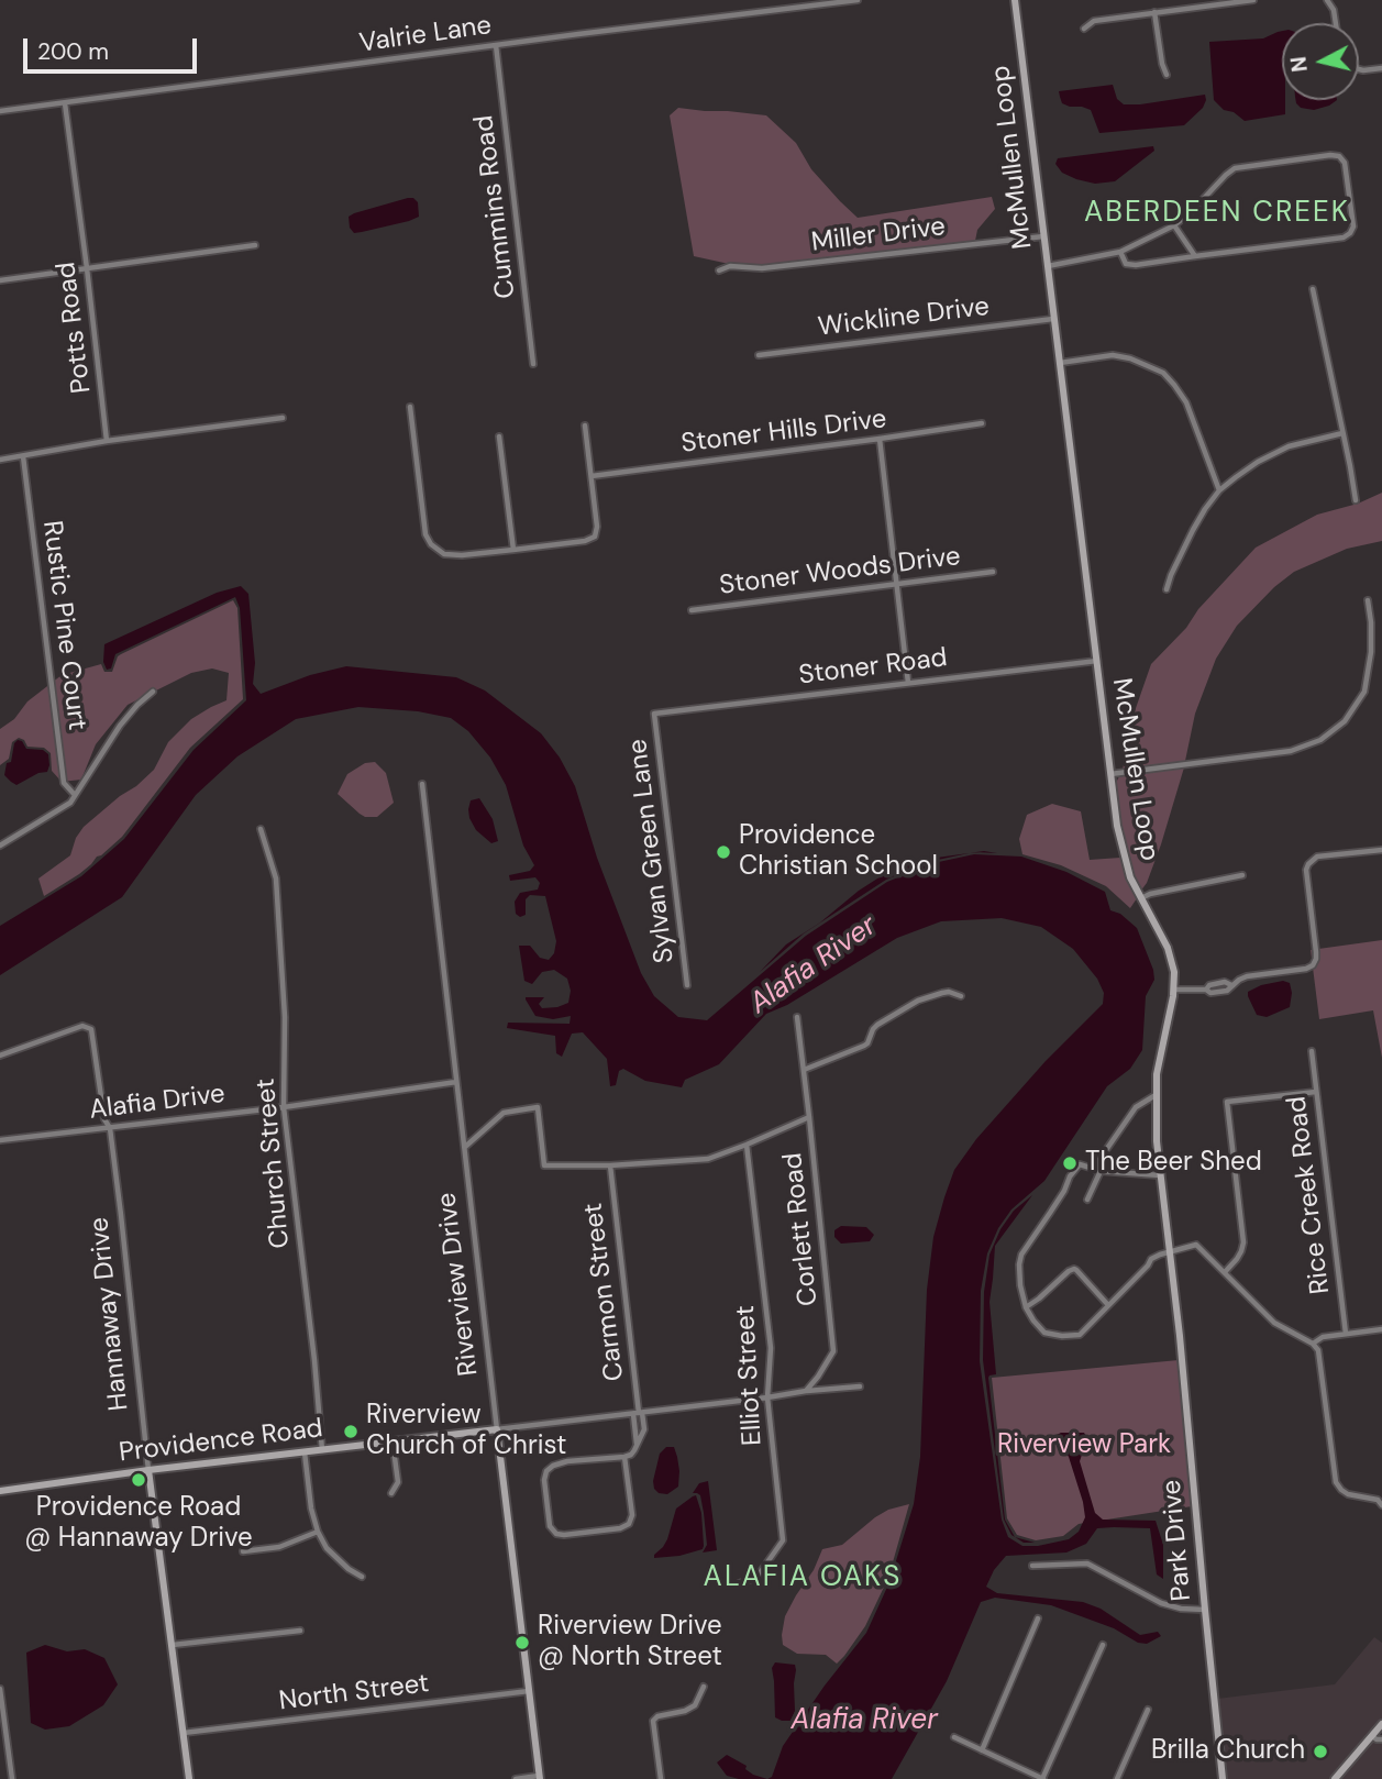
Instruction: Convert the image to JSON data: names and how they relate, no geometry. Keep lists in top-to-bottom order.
{
  "streets": {
    "street": [
      "Valrie Lane",
      "McMullen Loop",
      "Cummins Road",
      "Miller Drive",
      "Wickline Drive",
      "Potts Road",
      "Stoner Hills Drive",
      "Stoner Woods Drive",
      "Rustic Pine Court",
      "Stoner Road",
      "Sylvan Green Lane",
      "Alafia Drive",
      "Church Street",
      "Rice Creek Road",
      "Corlett Road",
      "Riverview Drive",
      "Carmon Street",
      "Hannaway Drive",
      "Elliot Street",
      "Providence Road",
      "Park Drive",
      "North Street"
    ]
  },
  "crossings": [
    ["Valrie Lane", "Cummins Road"],
    ["Valrie Lane", "Potts Road"],
    ["McMullen Loop", "Miller Drive"],
    ["McMullen Loop", "Wickline Drive"],
    ["McMullen Loop", "Stoner Road"],
    ["McMullen Loop", "Park Drive"],
    ["Stoner Road", "Sylvan Green Lane"],
    ["Alafia Drive", "Church Street"],
    ["Alafia Drive", "Riverview Drive"],
    ["Alafia Drive", "Hannaway Drive"],
    ["Church Street", "Providence Road"],
    ["Riverview Drive", "Providence Road"],
    ["Riverview Drive", "North Street"],
    ["Carmon Street", "Providence Road"],
    ["Hannaway Drive", "Providence Road"],
    ["Hannaway Drive", "North Street"],
    ["Elliot Street", "Providence Road"]
  ],
  "districts": ["ABERDEEN CREEK", "ALAFIA OAKS"],
  "water": ["Alafia River"],
  "parks": ["Riverview Park"],
  "places": [
    "Providence Christian School",
    "The Beer Shed",
    "Riverview Church of Christ",
    "Providence Road @ Hannaway Drive",
    "Riverview Drive @ North Street",
    "Brilla Church"
  ],
  "scale_bar": "200 m",
  "north": "left"
}
